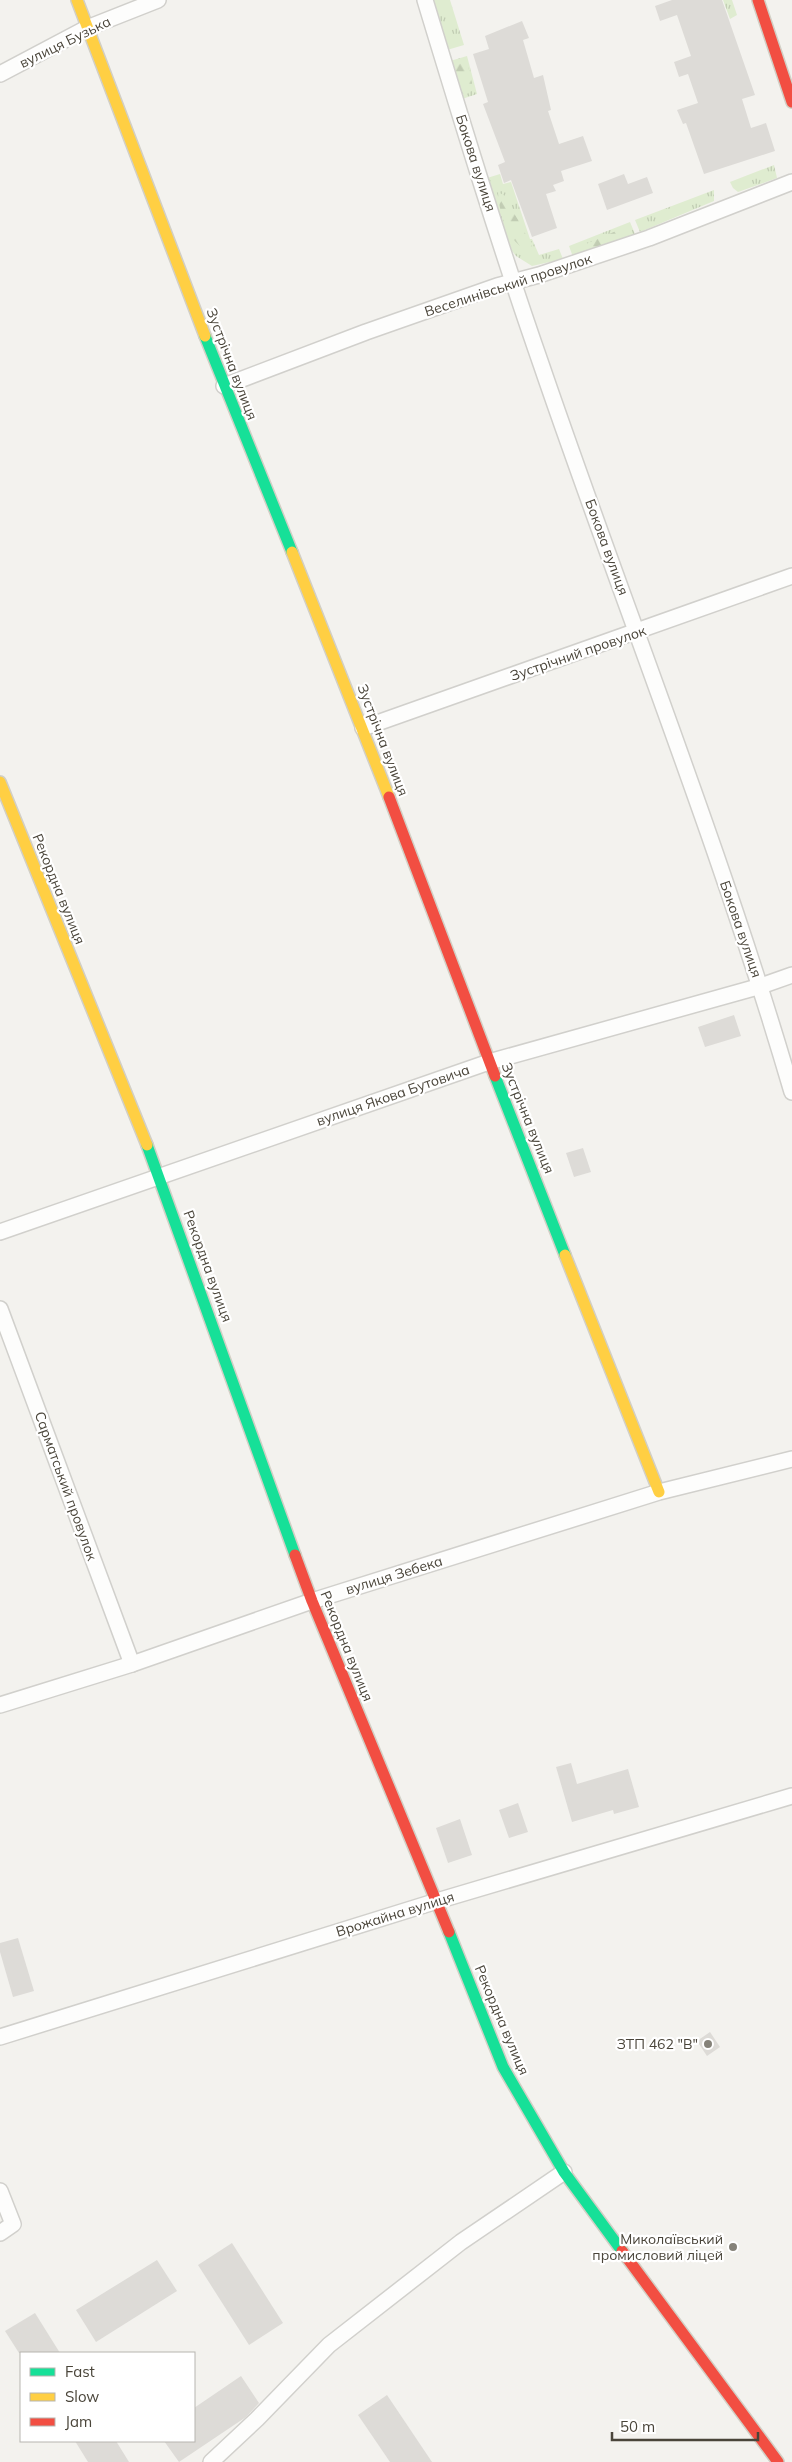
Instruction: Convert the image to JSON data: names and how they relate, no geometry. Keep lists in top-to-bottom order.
{
  "streets": {
    "main road": ["Зустрічна вулиця", "Рекордна вулиця"],
    "street": [
      "вулиця Бузька",
      "Бокова вулиця",
      "Веселинівський провулок",
      "Зустрічний провулок",
      "вулиця Якова Бутовича",
      "Сарматський провулок",
      "вулиця Зебека",
      "Врожайна вулиця"
    ]
  },
  "crossings": [
    ["вулиця Бузька", "Зустрічна вулиця"],
    ["Бокова вулиця", "Веселинівський провулок"],
    ["Бокова вулиця", "Зустрічний провулок"],
    ["Бокова вулиця", "вулиця Якова Бутовича"],
    ["Веселинівський провулок", "Зустрічна вулиця"],
    ["Зустрічна вулиця", "Зустрічний провулок"],
    ["Зустрічна вулиця", "вулиця Якова Бутовича"],
    ["Зустрічна вулиця", "вулиця Зебека"],
    ["Рекордна вулиця", "вулиця Якова Бутовича"],
    ["Рекордна вулиця", "вулиця Зебека"],
    ["Рекордна вулиця", "Врожайна вулиця"],
    ["Сарматський провулок", "вулиця Зебека"]
  ],
  "places": ["ЗТП 462 \"В\"", "Миколаївський промисловий ліцей"],
  "legend": ["Fast", "Slow", "Jam"],
  "scale_bar": "50 m"
}
